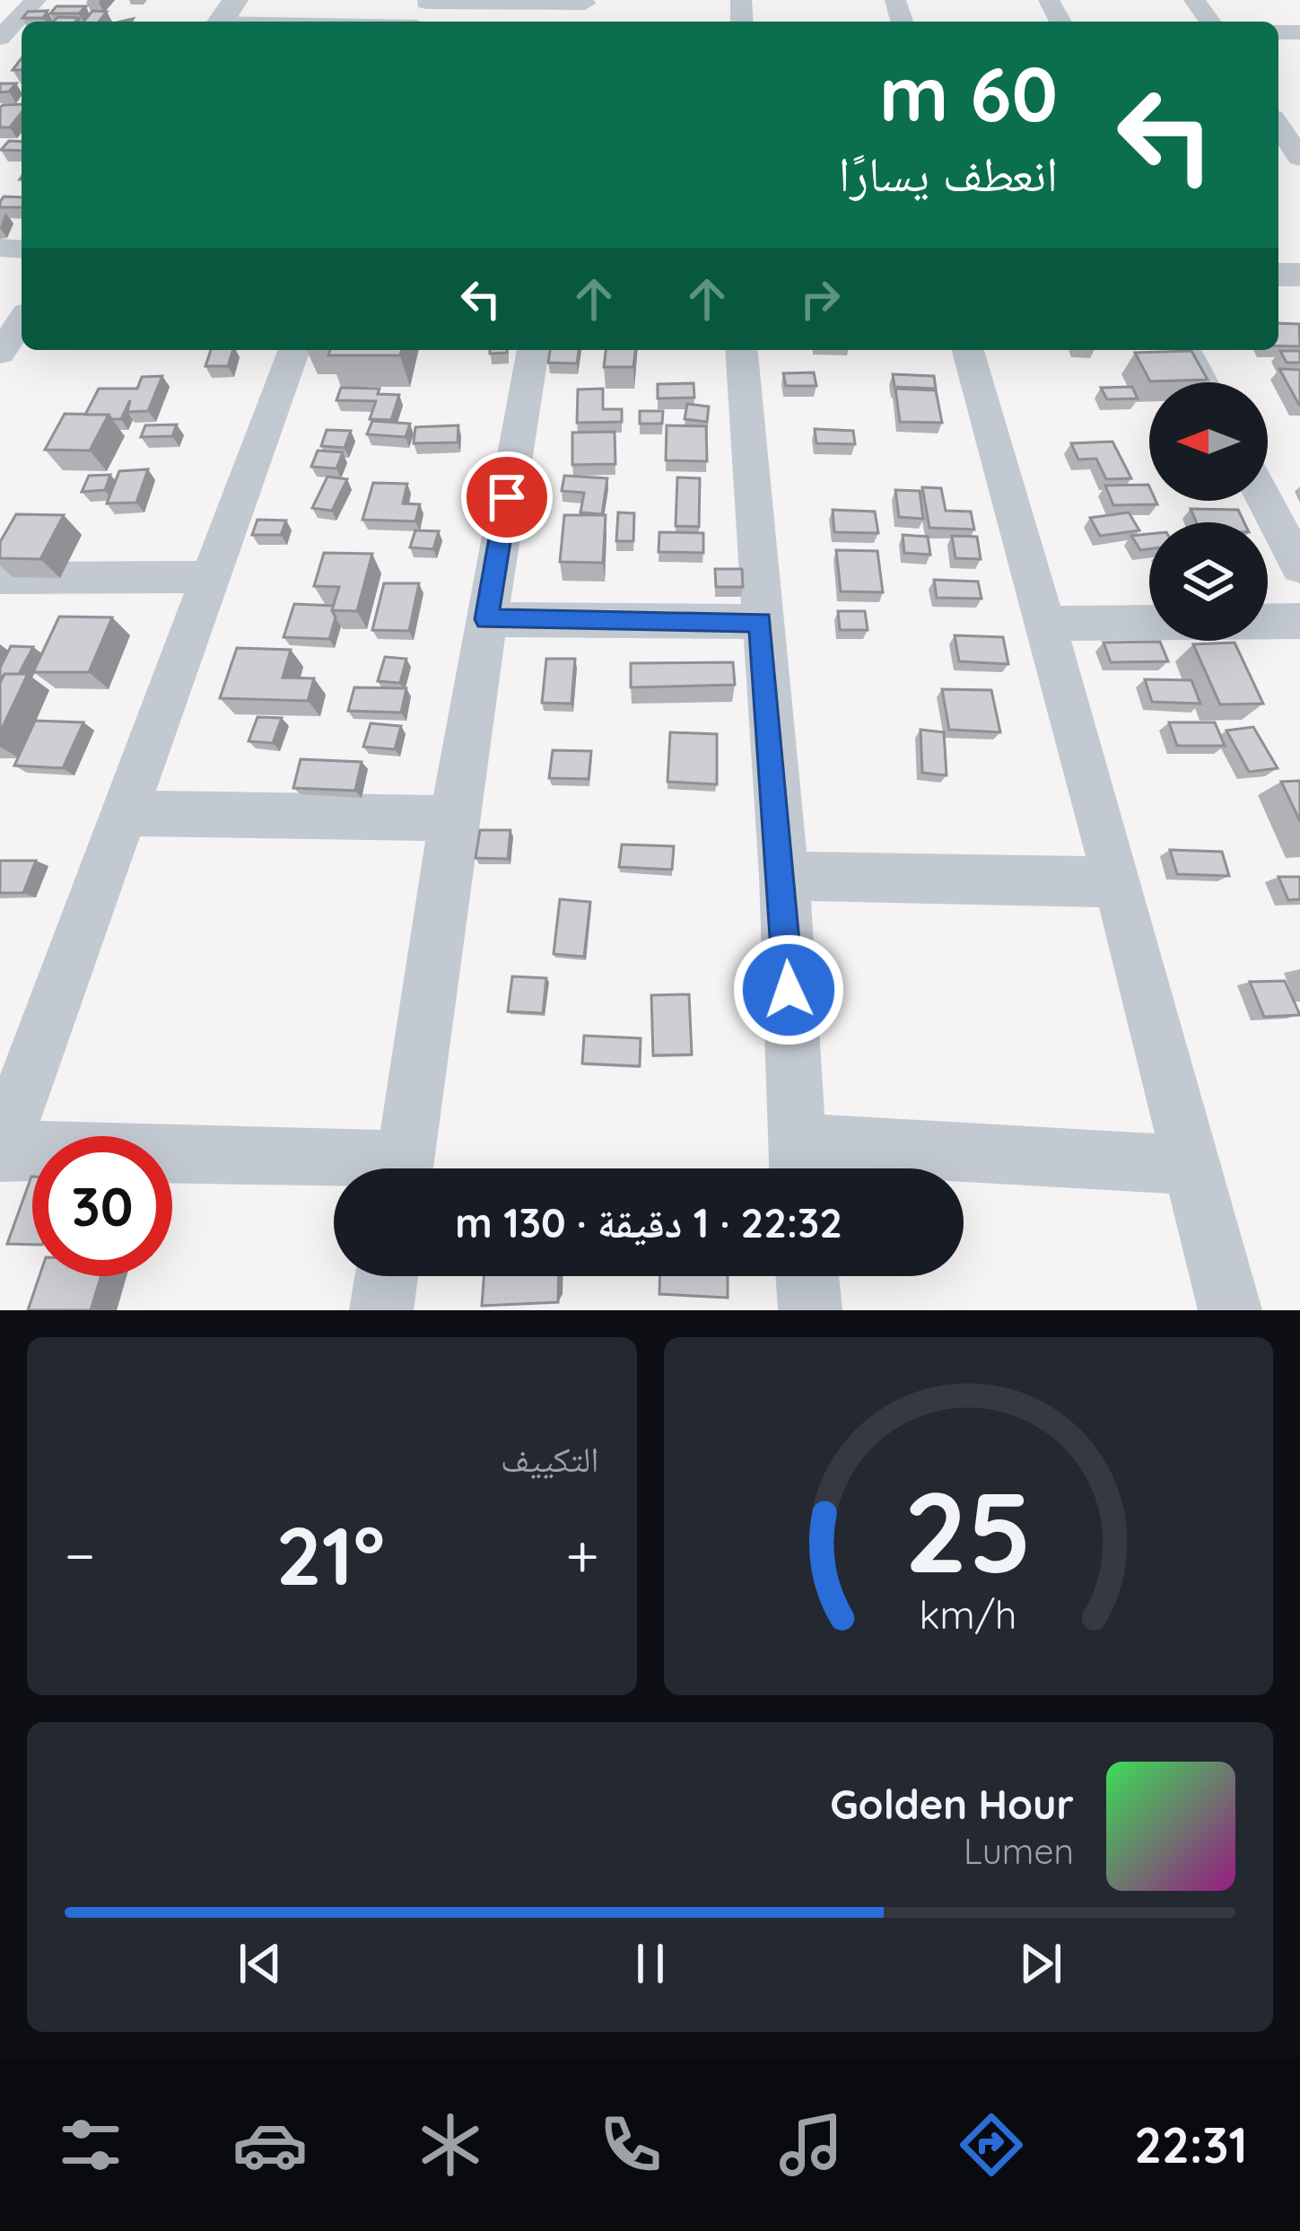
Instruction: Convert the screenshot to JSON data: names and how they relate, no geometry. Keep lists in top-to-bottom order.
{
  "north": "left",
  "page": {
    "turn": ["60 m", "انعطف يسارًا"],
    "limit": "30",
    "trip": "22:32 · 1 دقيقة · 130 m",
    "tile": "التكييف",
    "heat": ["−", "21°", "+"],
    "song": ["Golden Hour", "Lumen"],
    "tabs": "22:31",
    "gauge": ["25", "km/h"]
  }
}
